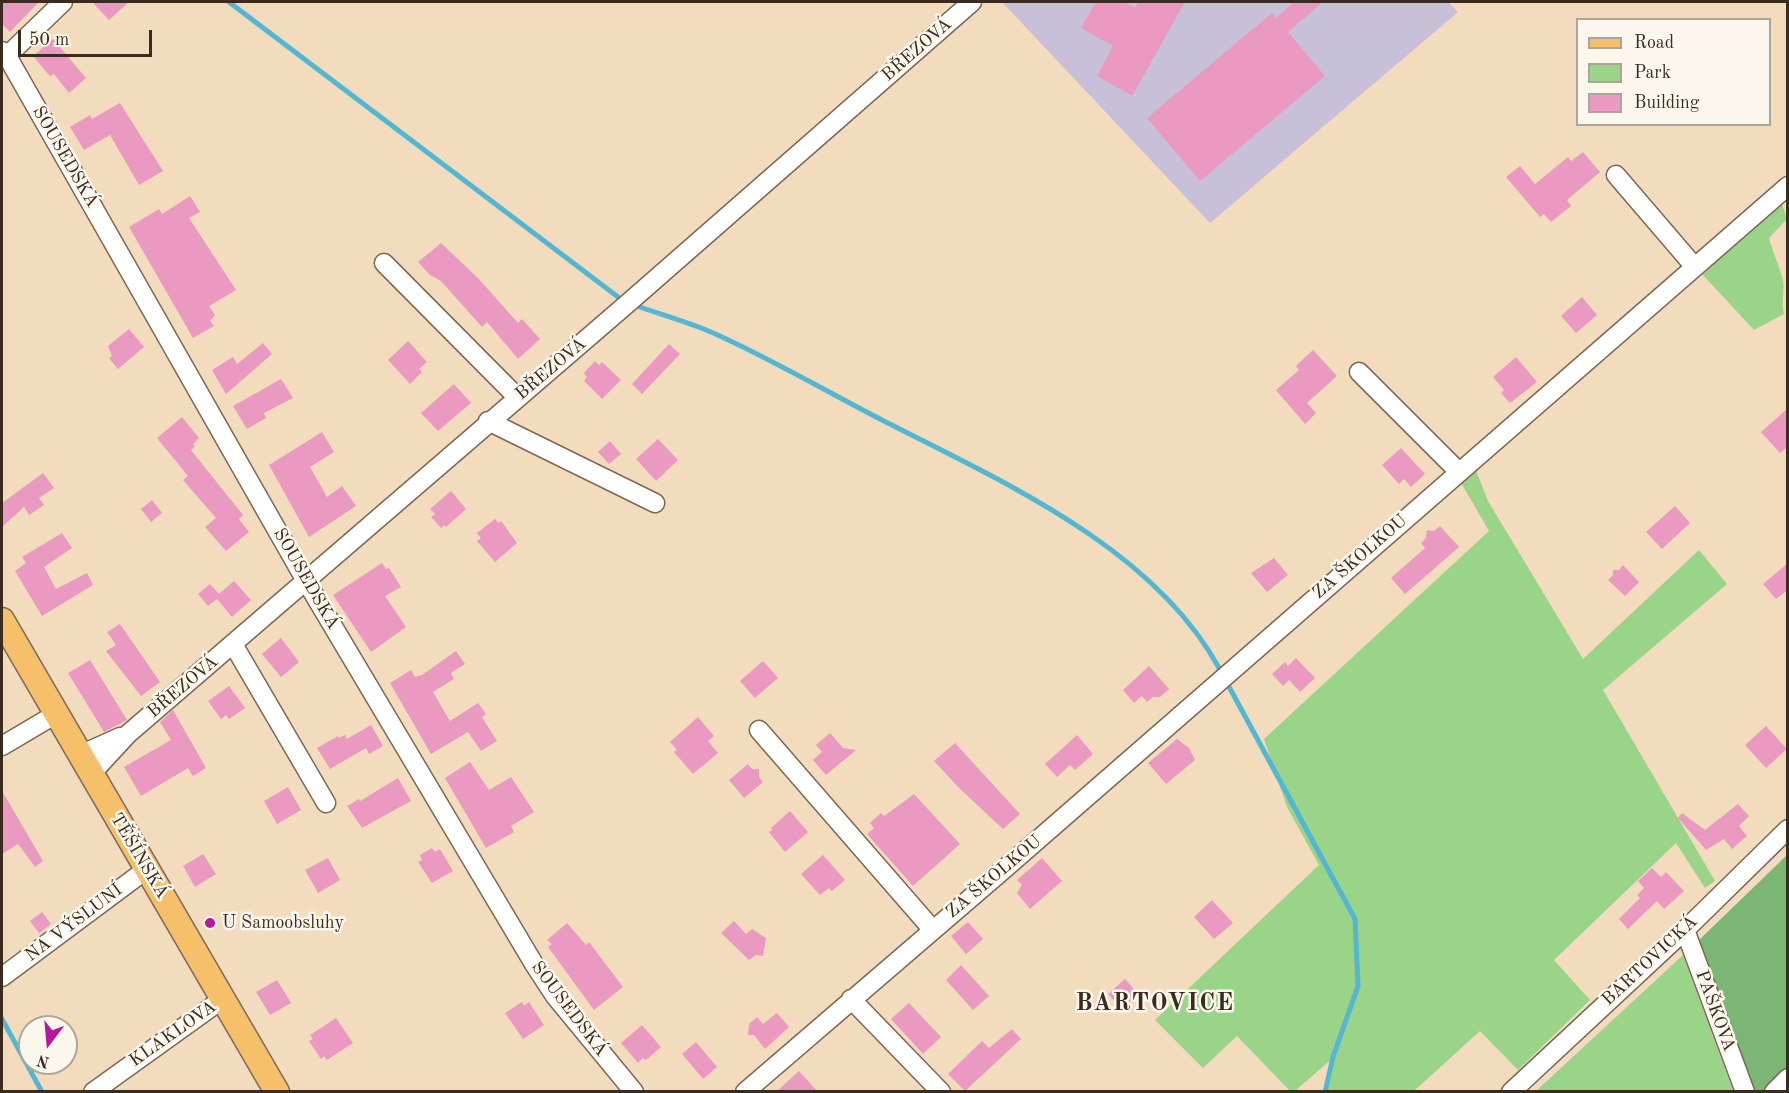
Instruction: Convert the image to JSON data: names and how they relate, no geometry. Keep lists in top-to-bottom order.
{
  "streets": {
    "main road": ["TĚŠÍNSKÁ"],
    "street": [
      "BŘEZOVÁ",
      "SOUSEDSKÁ",
      "ZA ŠKOLKOU",
      "NA VÝSLUNÍ",
      "BARTOVICKÁ",
      "PAŠKOVA",
      "KLAKLOVA"
    ]
  },
  "crossings": [
    ["BŘEZOVÁ", "SOUSEDSKÁ"],
    ["BŘEZOVÁ", "TĚŠÍNSKÁ"],
    ["TĚŠÍNSKÁ", "NA VÝSLUNÍ"],
    ["TĚŠÍNSKÁ", "KLAKLOVA"],
    ["BARTOVICKÁ", "PAŠKOVA"]
  ],
  "districts": ["BARTOVICE"],
  "places": ["U Samoobsluhy"],
  "legend": ["Road", "Park", "Building"],
  "scale_bar": "50 m",
  "north": "bottom"
}
